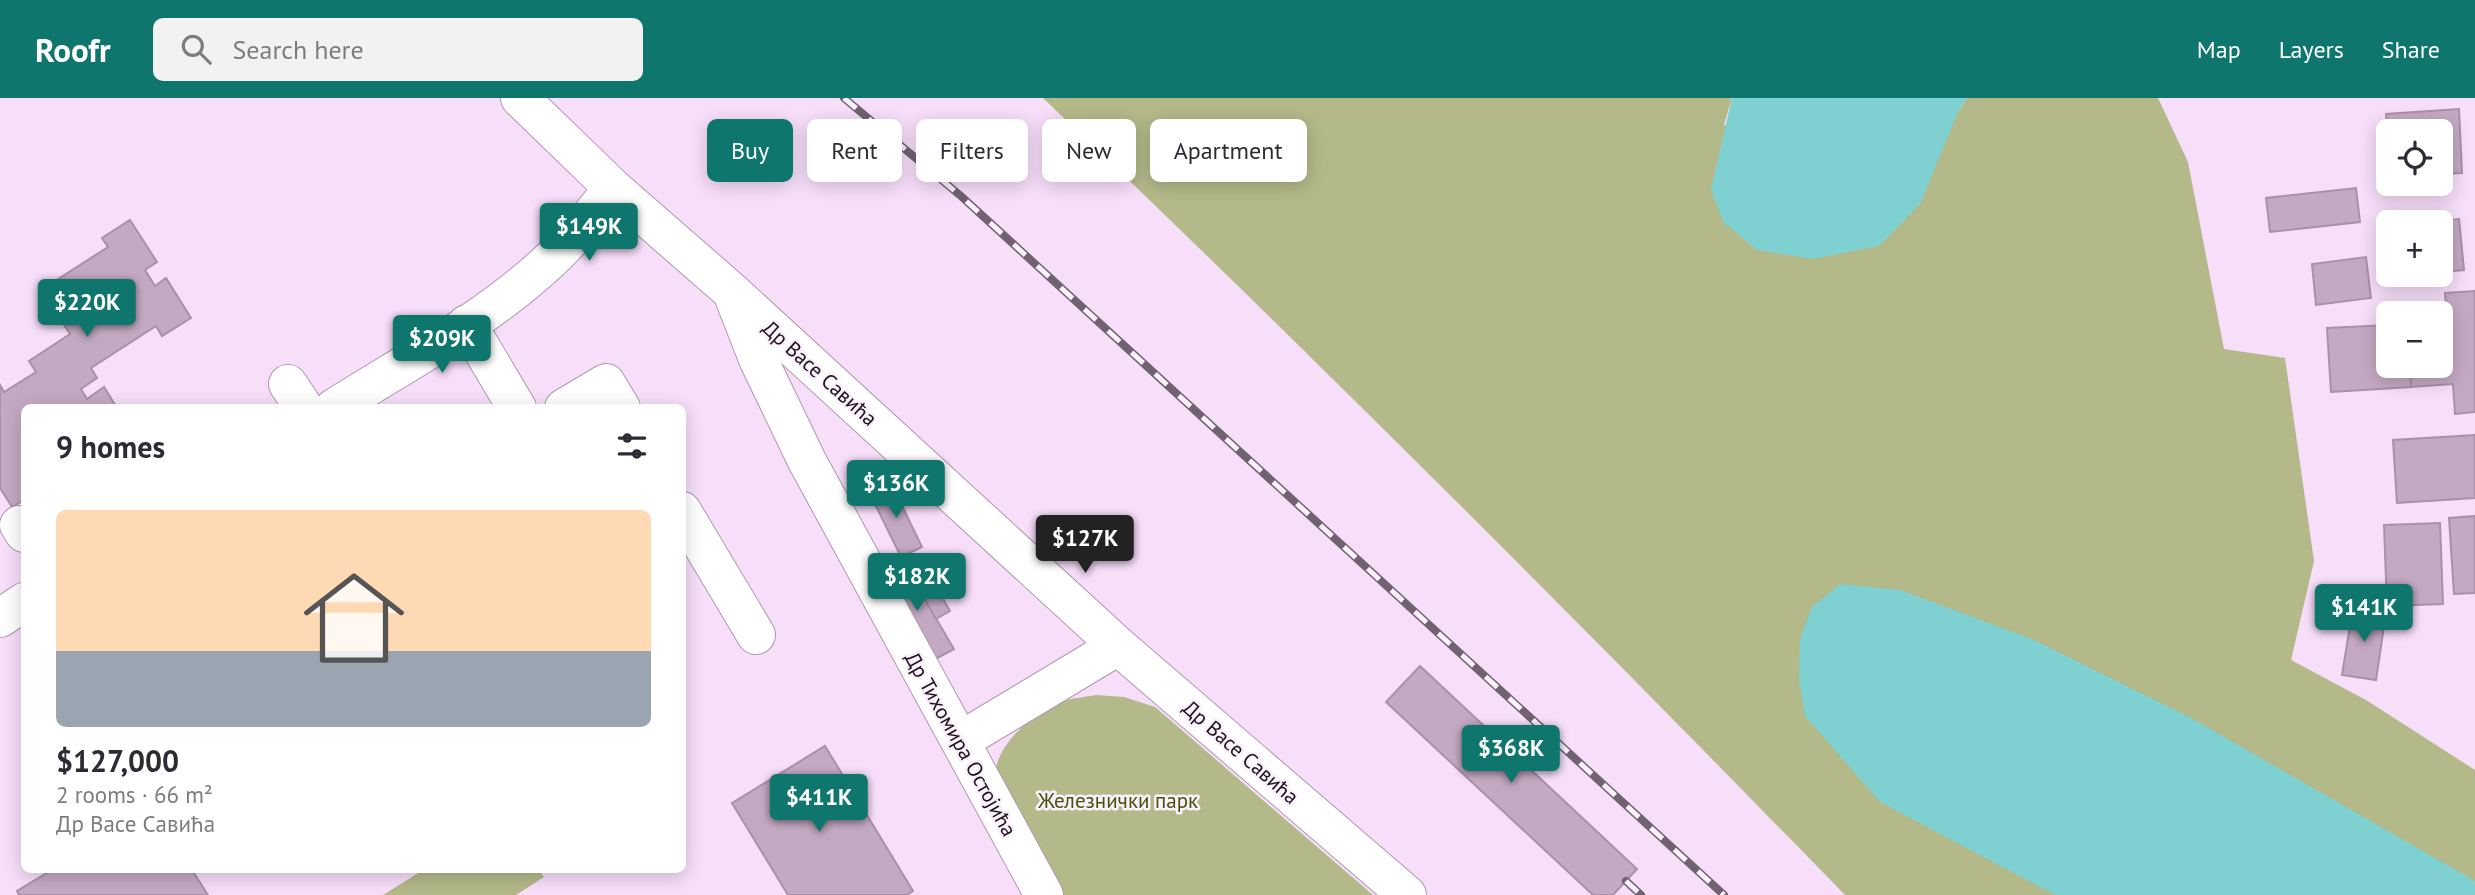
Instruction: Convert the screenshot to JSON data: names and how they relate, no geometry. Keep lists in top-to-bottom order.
{
  "streets": {
    "street": ["Др Васе Савића", "Др Тихомира Остојића"]
  },
  "crossings": [
    ["Др Васе Савића", "Др Тихомира Остојића"]
  ],
  "parks": ["Железнички парк"],
  "page": {
    "header": "Roofr",
    "search": "Search here",
    "nav": ["Map", "Layers", "Share"],
    "map_buttons": ["+", "−"],
    "chip": [
      "Buy",
      "Rent",
      "Filters",
      "New",
      "Apartment"
    ],
    "price": [
      "$149K",
      "$220K",
      "$209K",
      "$136K",
      "$127K",
      "$182K",
      "$141K",
      "$368K",
      "$411K"
    ],
    "heading": "9 homes",
    "list": [
      {
        "name": "$127,000",
        "note": "2 rooms · 66 m² · Др Васе Савића"
      }
    ]
  }
}
